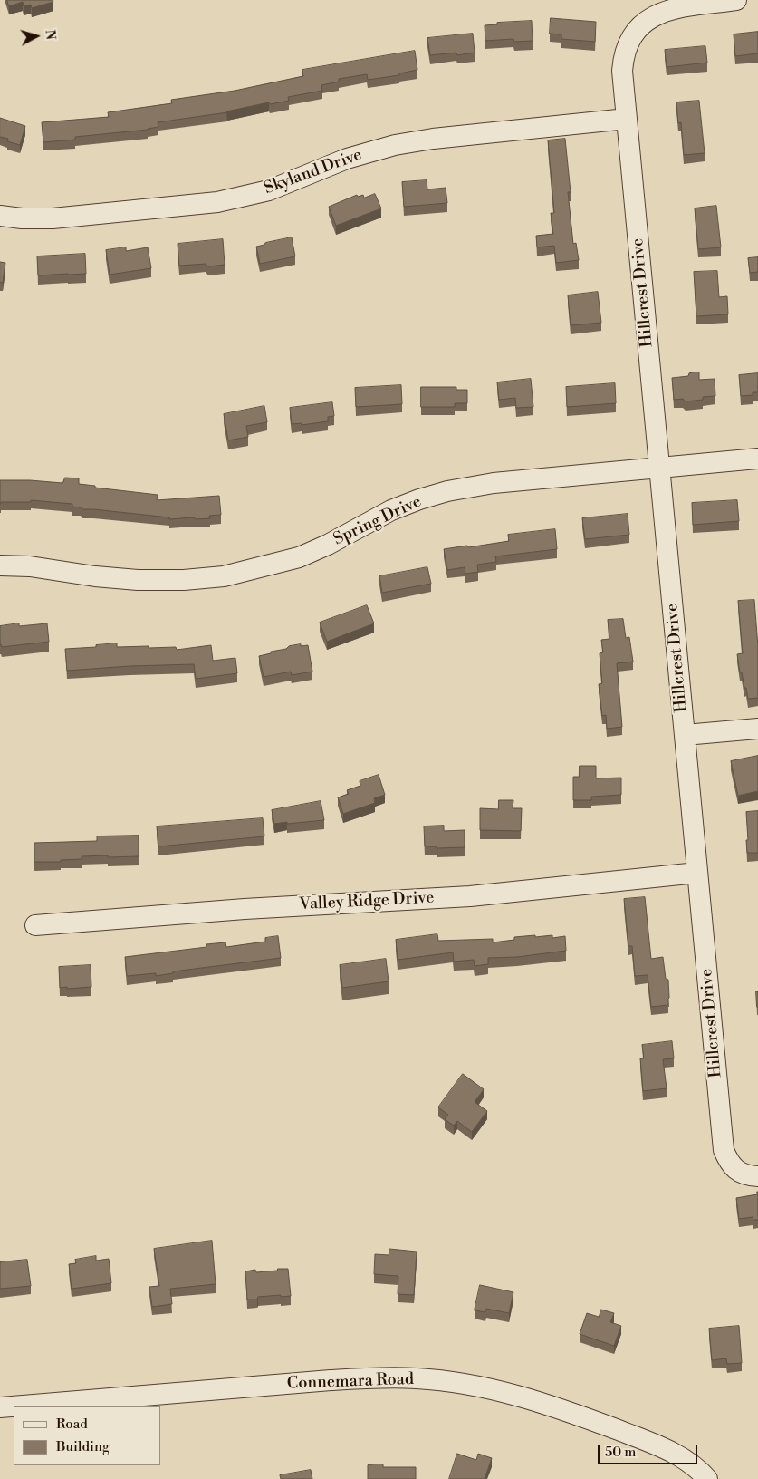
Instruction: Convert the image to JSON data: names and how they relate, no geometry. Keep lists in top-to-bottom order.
{
  "streets": {
    "street": [
      "Skyland Drive",
      "Hillcrest Drive",
      "Spring Drive",
      "Valley Ridge Drive",
      "Connemara Road"
    ]
  },
  "crossings": [
    ["Skyland Drive", "Hillcrest Drive"],
    ["Hillcrest Drive", "Spring Drive"],
    ["Hillcrest Drive", "Valley Ridge Drive"]
  ],
  "legend": ["Road", "Building"],
  "scale_bar": "50 m",
  "north": "right"
}
